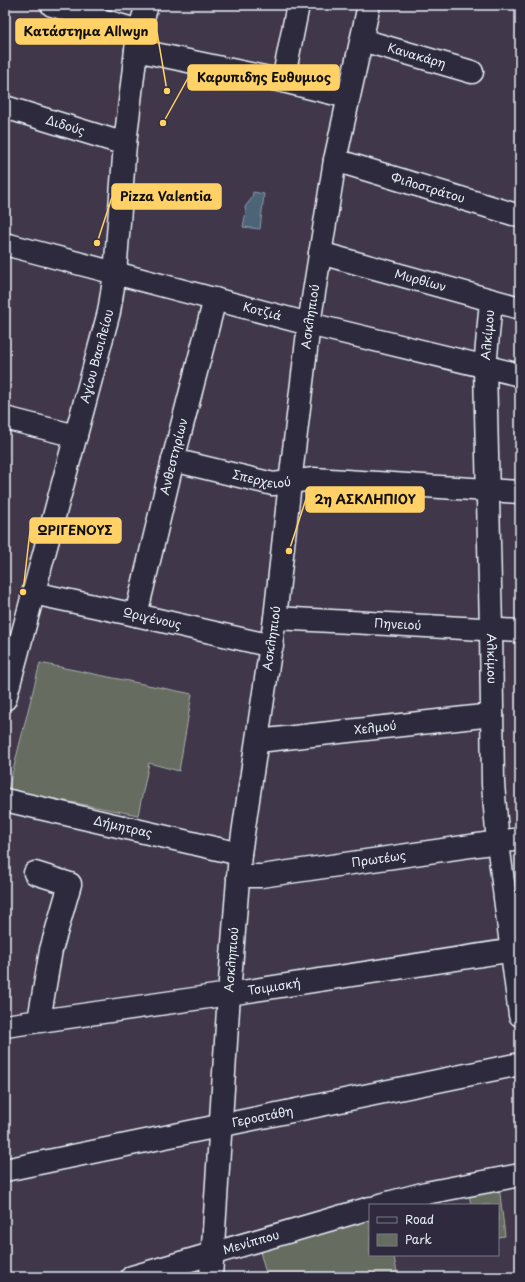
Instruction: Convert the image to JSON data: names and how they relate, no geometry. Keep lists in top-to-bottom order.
{
  "streets": {
    "street": [
      "Κανακάρη",
      "Διδούς",
      "Φιλοστράτου",
      "Μυρθίων",
      "Κοτζιά",
      "Ασκληπιού",
      "Αλκίμου",
      "Αγίου Βασιλείου",
      "Ανθεστηρίων",
      "Σπερχειού",
      "Ωριγένους",
      "Πηνειού",
      "Χελμού",
      "Δήμητρας",
      "Πρωτέως",
      "Τσιμισκή",
      "Γεροστάθη",
      "Μενίππου"
    ]
  },
  "crossings": [
    ["Κανακάρη", "Ασκληπιού"],
    ["Διδούς", "Αγίου Βασιλείου"],
    ["Φιλοστράτου", "Ασκληπιού"],
    ["Μυρθίων", "Ασκληπιού"],
    ["Μυρθίων", "Αλκίμου"],
    ["Κοτζιά", "Ασκληπιού"],
    ["Κοτζιά", "Αλκίμου"],
    ["Κοτζιά", "Αγίου Βασιλείου"],
    ["Κοτζιά", "Ανθεστηρίων"],
    ["Ασκληπιού", "Σπερχειού"],
    ["Ασκληπιού", "Ωριγένους"],
    ["Ασκληπιού", "Πηνειού"],
    ["Ασκληπιού", "Χελμού"],
    ["Ασκληπιού", "Δήμητρας"],
    ["Ασκληπιού", "Πρωτέως"],
    ["Ασκληπιού", "Τσιμισκή"],
    ["Ασκληπιού", "Γεροστάθη"],
    ["Ασκληπιού", "Μενίππου"],
    ["Αλκίμου", "Σπερχειού"],
    ["Αλκίμου", "Πηνειού"],
    ["Αλκίμου", "Χελμού"],
    ["Αλκίμου", "Πρωτέως"],
    ["Αλκίμου", "Τσιμισκή"],
    ["Αγίου Βασιλείου", "Ωριγένους"],
    ["Ανθεστηρίων", "Σπερχειού"],
    ["Ανθεστηρίων", "Ωριγένους"]
  ],
  "places": [
    "Κατάστημα Allwyn",
    "Καρυπιδης Ευθυμιος",
    "Pizza Valentia",
    "2η ΑΣΚΛΗΠΙΟΥ",
    "ΩΡΙΓΕΝΟΥΣ"
  ],
  "legend": ["Road", "Park"]
}
